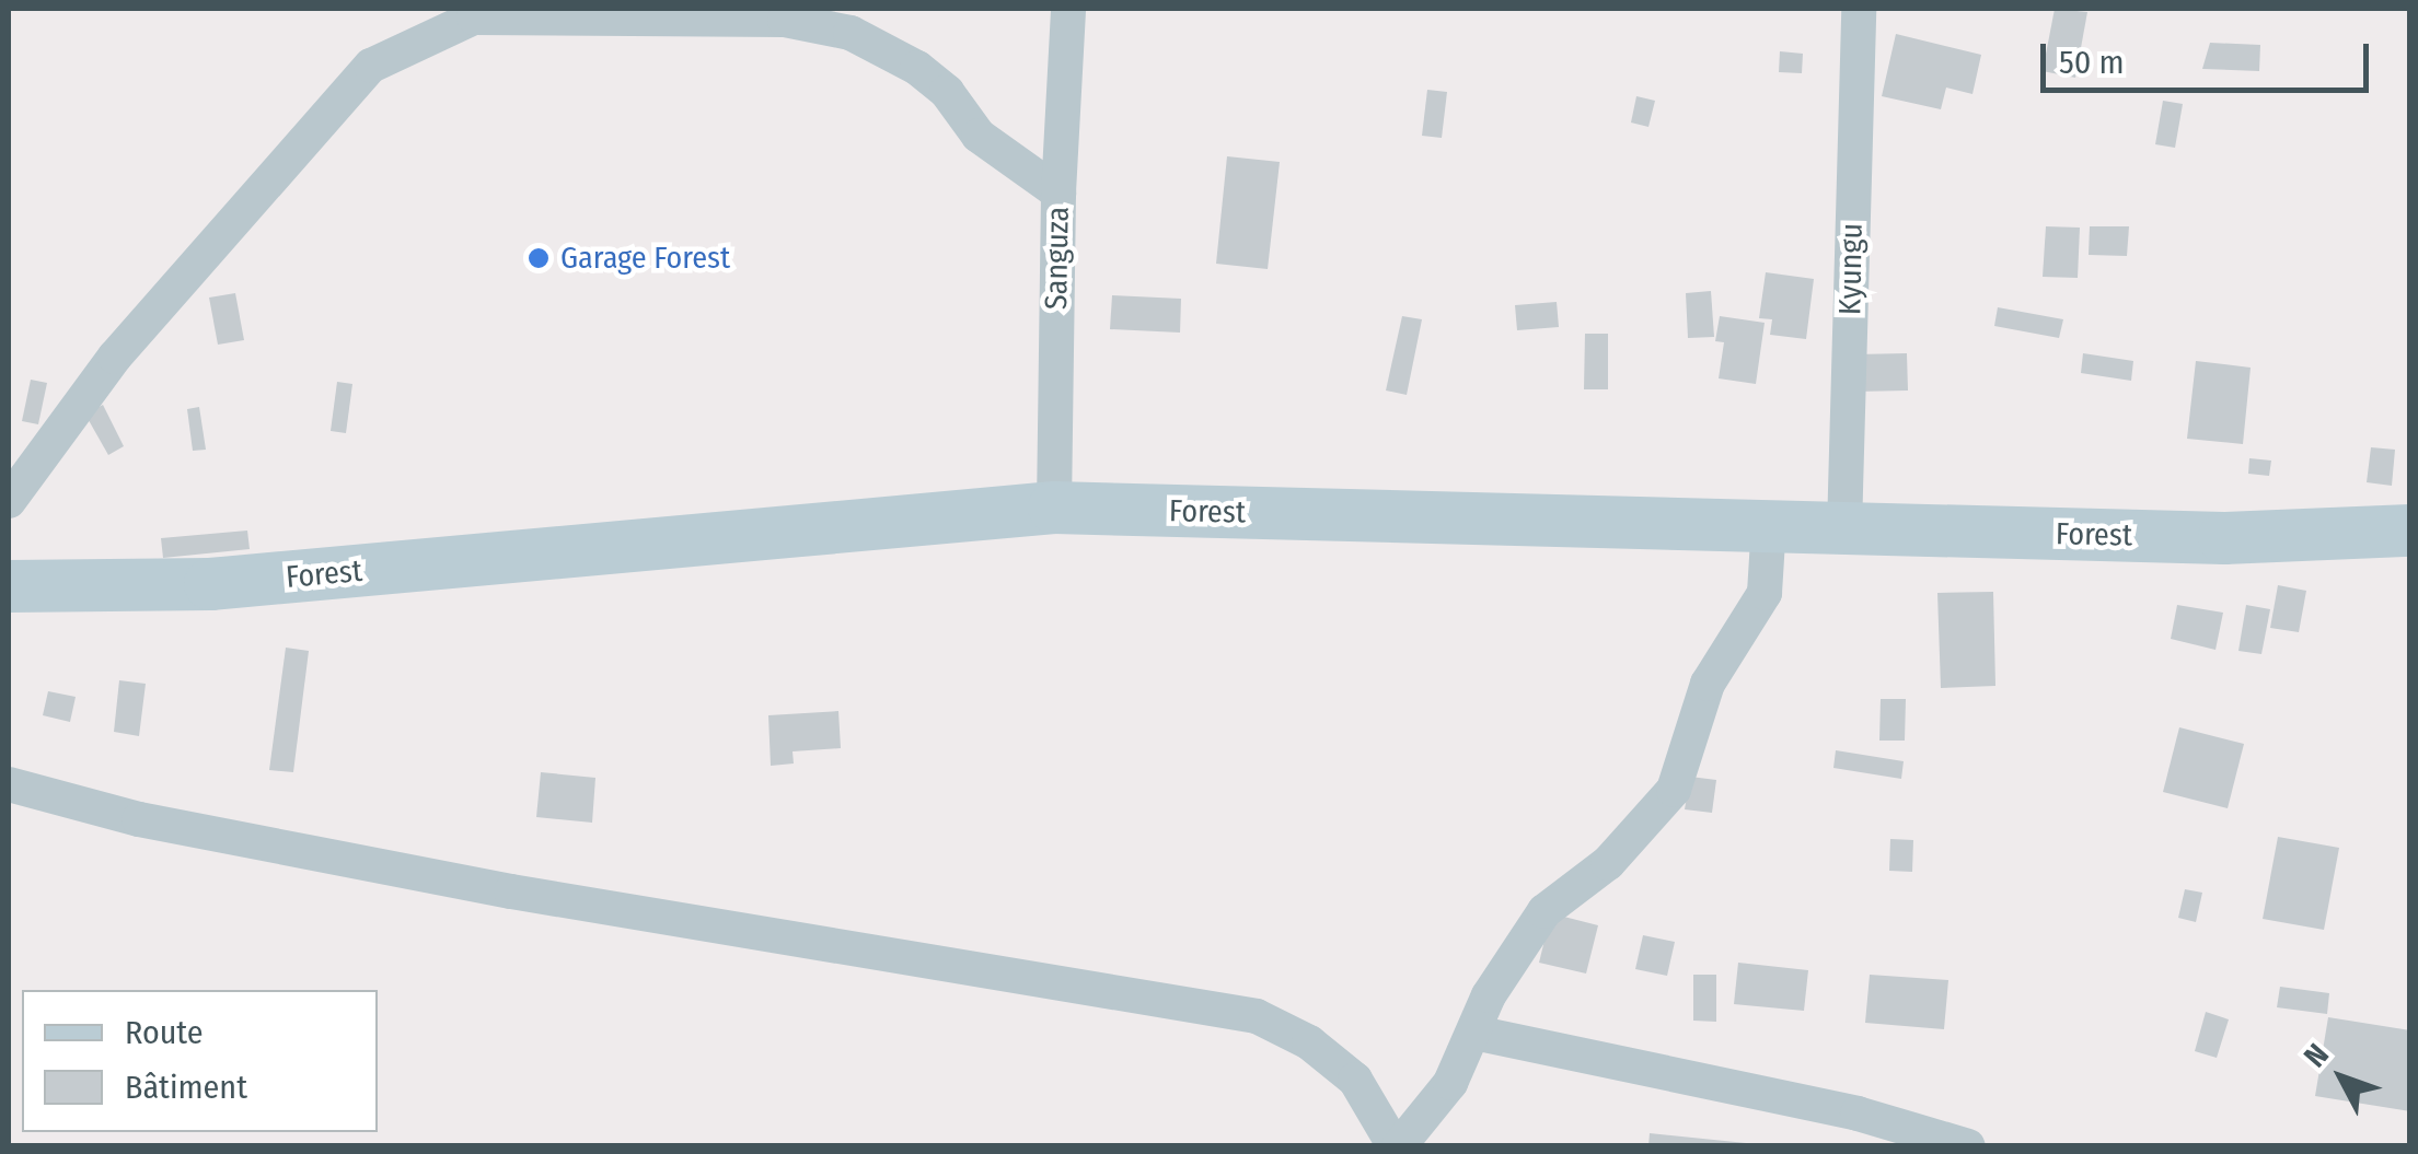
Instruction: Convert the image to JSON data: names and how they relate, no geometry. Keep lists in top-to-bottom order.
{
  "streets": {
    "street": ["Sanguza", "Kyungu", "Forest"]
  },
  "crossings": [
    ["Sanguza", "Forest"],
    ["Kyungu", "Forest"]
  ],
  "places": ["Garage Forest"],
  "legend": ["Route", "Bâtiment"],
  "scale_bar": "50 m",
  "north": "top left"
}
